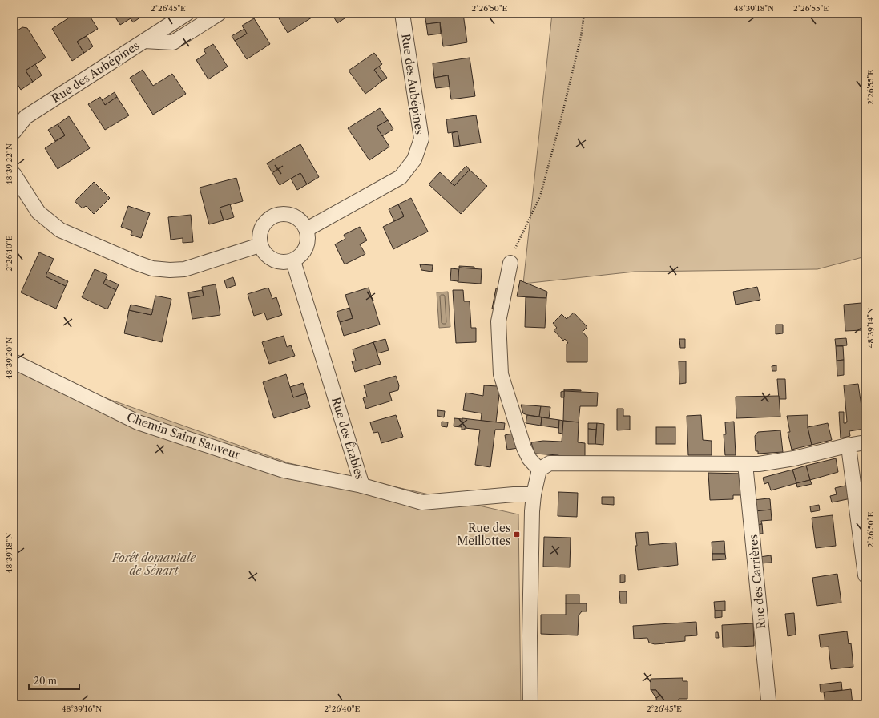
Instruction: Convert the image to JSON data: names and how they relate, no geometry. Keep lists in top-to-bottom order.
{
  "streets": {
    "street": [
      "Rue des Aubépines",
      "Chemin Saint Sauveur",
      "Rue des Érables",
      "Rue des Carrières"
    ]
  },
  "crossings": [
    ["Rue des Aubépines", "Rue des Érables"],
    ["Chemin Saint Sauveur", "Rue des Érables"]
  ],
  "parks": ["Forêt domaniale de Sénart"],
  "places": {
    "transit": ["Rue des Meillottes"]
  },
  "scale_bar": "20 m",
  "coordinates": [
    "2°26'45\"E",
    "2°26'50\"E",
    "48°39'18\"N",
    "2°26'55\"E",
    "48°39'22\"N",
    "2°26'40\"E",
    "48°39'14\"N",
    "48°39'20\"N",
    "48°39'16\"N"
  ]
}
